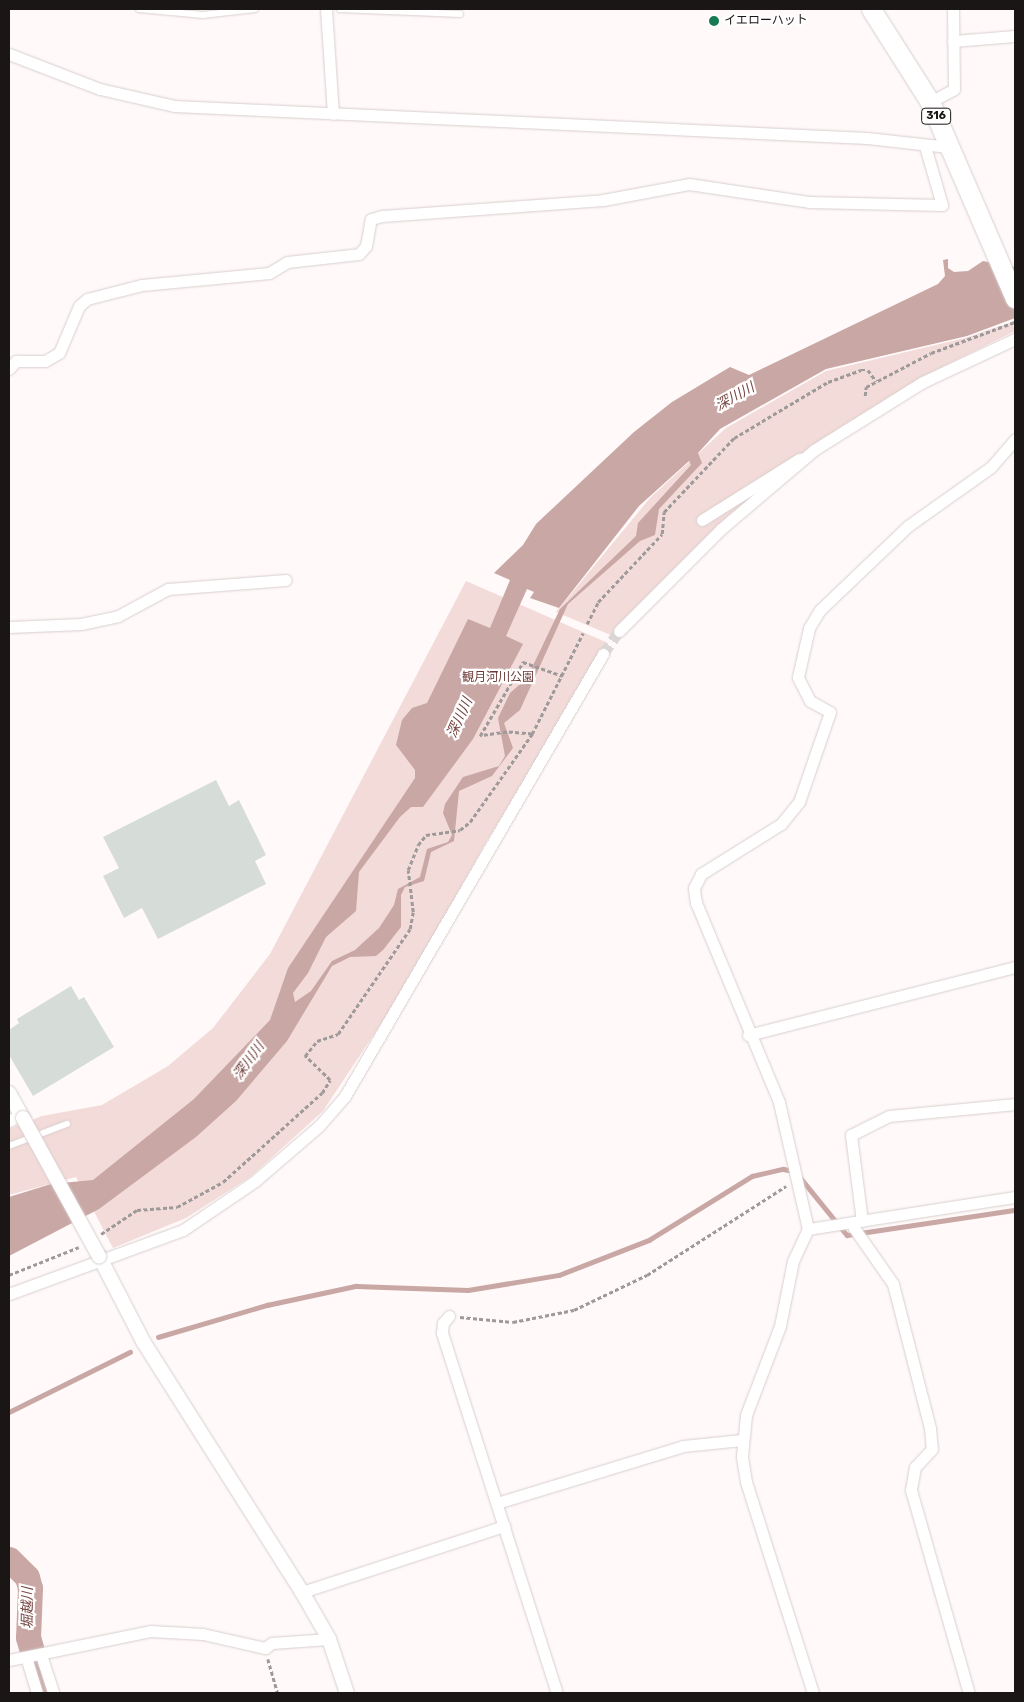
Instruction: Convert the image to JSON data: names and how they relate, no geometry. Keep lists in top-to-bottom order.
{
  "streets": {
    "highway": ["316"]
  },
  "water": ["深川川", "堀越川"],
  "parks": ["観月河川公園"],
  "places": ["イエローハット"]
}
